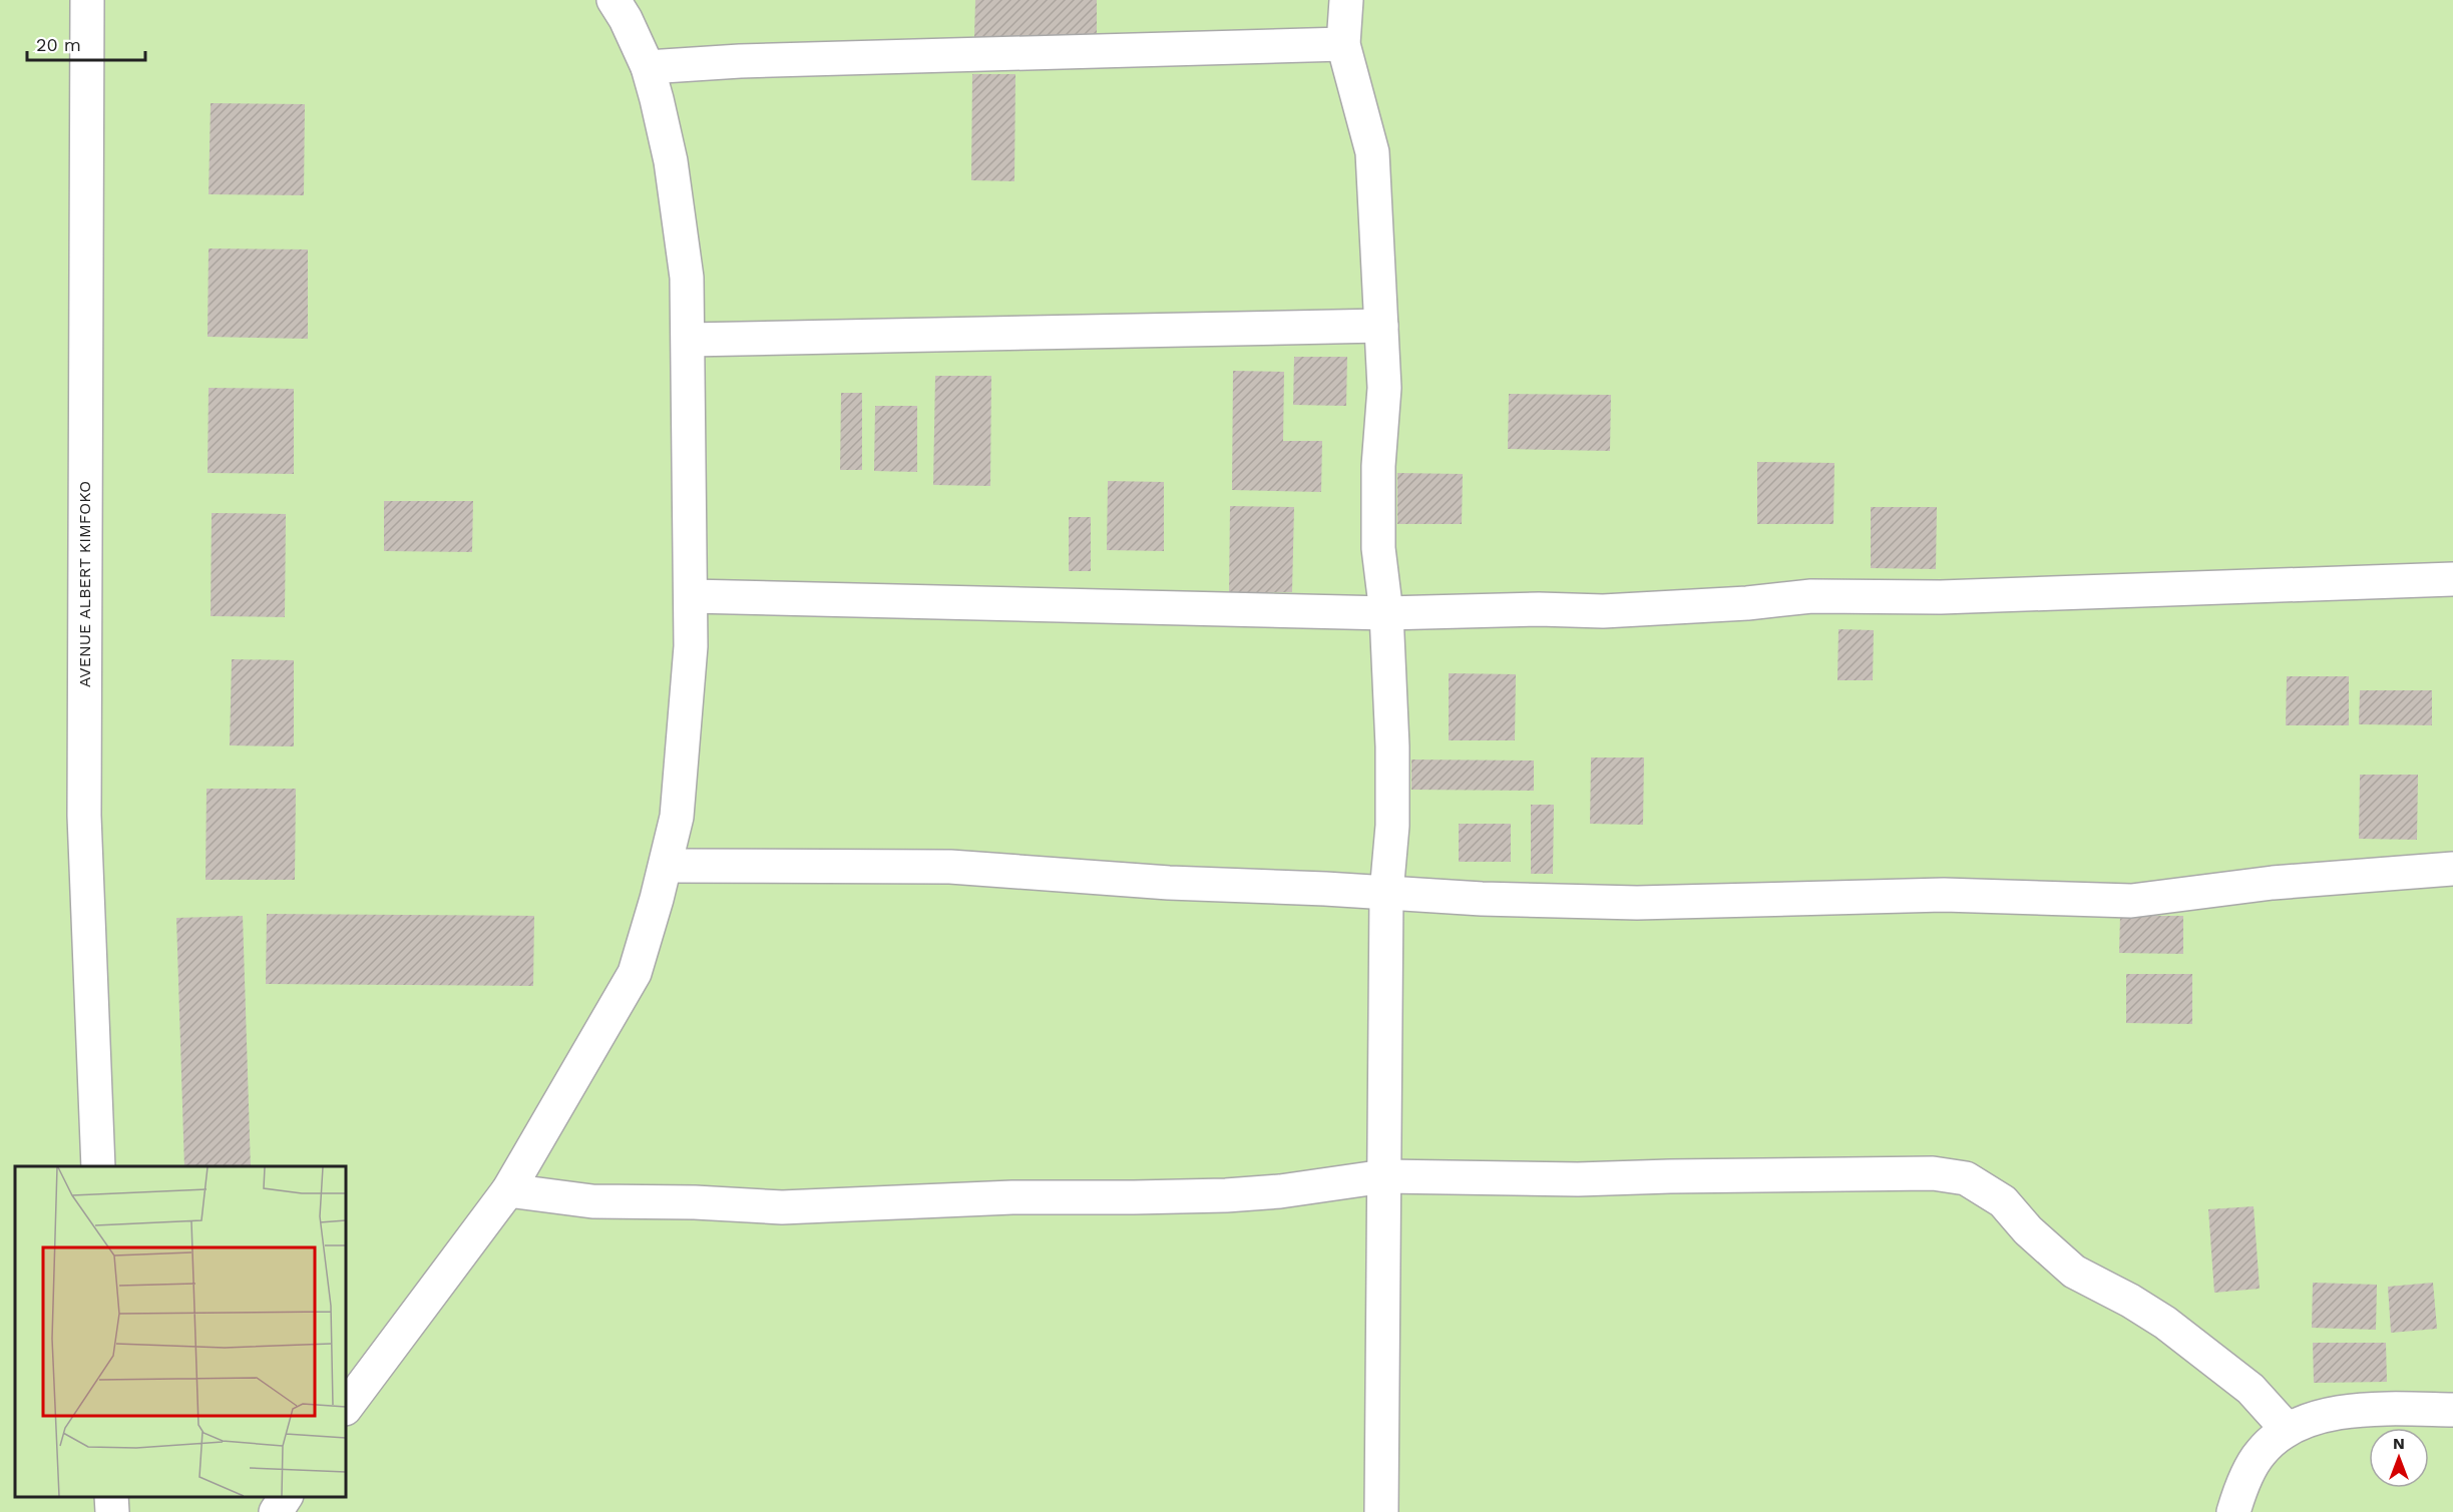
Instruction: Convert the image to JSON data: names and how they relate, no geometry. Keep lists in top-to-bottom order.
{
  "streets": {
    "street": ["AVENUE ALBERT KIMFOKO"]
  },
  "scale_bar": "20 m",
  "north": "top"
}
